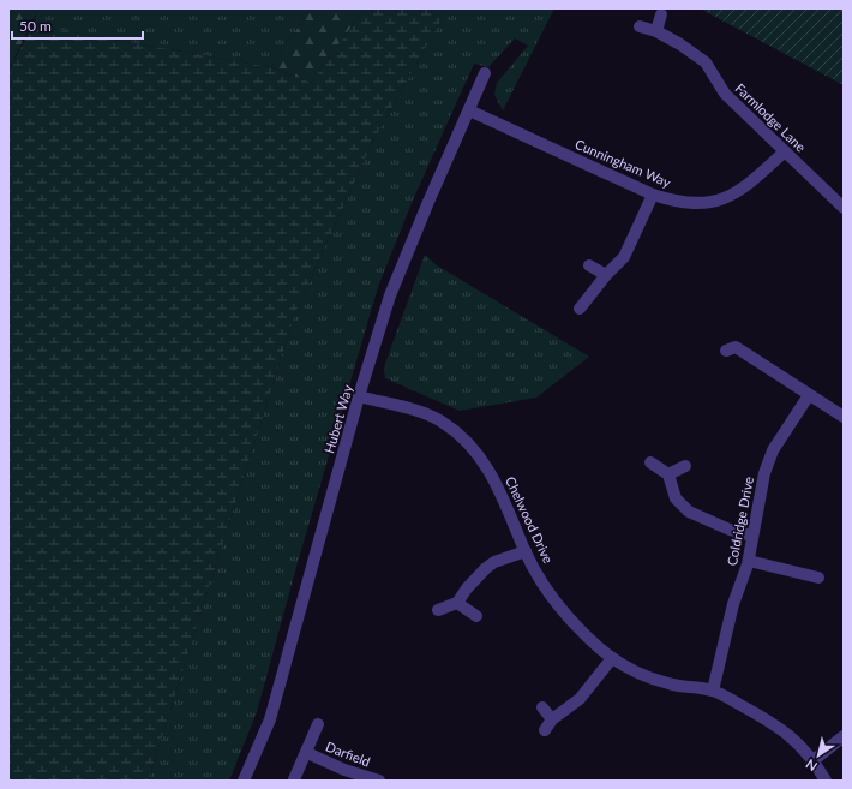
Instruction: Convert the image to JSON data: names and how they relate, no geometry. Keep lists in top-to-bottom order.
{
  "streets": {
    "street": [
      "Farmlodge Lane",
      "Cunningham Way",
      "Hubert Way",
      "Chelwood Drive",
      "Coldridge Drive",
      "Darfield"
    ]
  },
  "crossings": [
    ["Farmlodge Lane", "Cunningham Way"],
    ["Cunningham Way", "Hubert Way"],
    ["Hubert Way", "Chelwood Drive"],
    ["Chelwood Drive", "Coldridge Drive"]
  ],
  "scale_bar": "50 m",
  "north": "bottom left"
}
